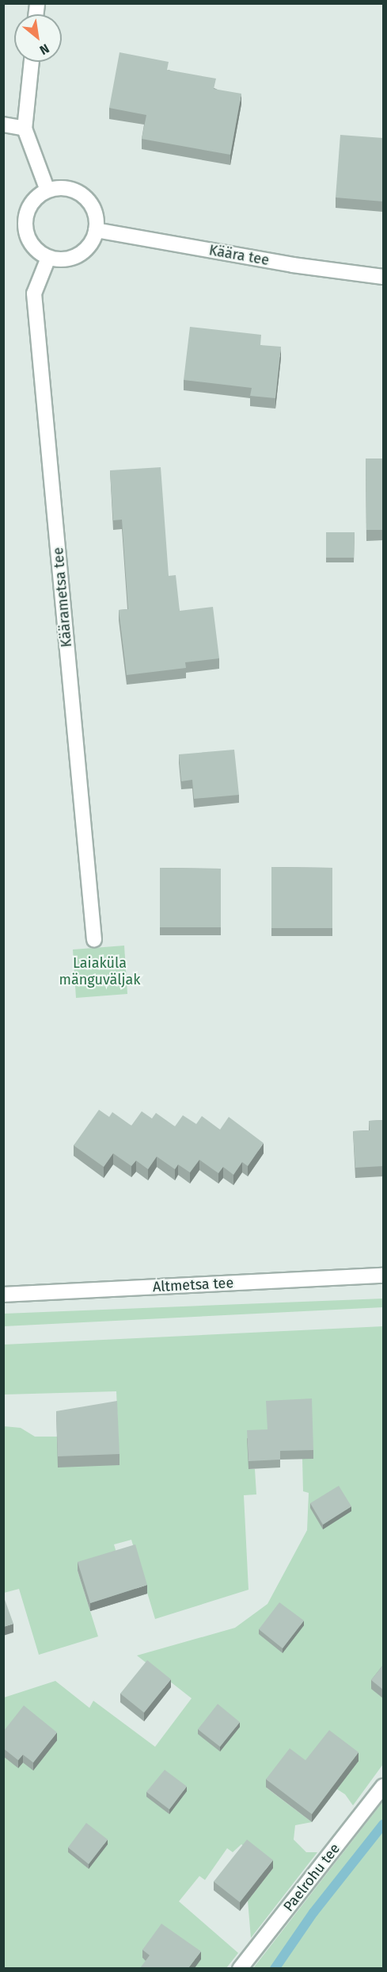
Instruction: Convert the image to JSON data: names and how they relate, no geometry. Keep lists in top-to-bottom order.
{
  "streets": {
    "street": [
      "Käära tee",
      "Käärametsa tee",
      "Altmetsa tee",
      "Paelrohu tee"
    ]
  },
  "crossings": [
    ["Käära tee", "Käärametsa tee"]
  ],
  "parks": ["Laiaküla mänguväljak"],
  "north": "bottom right"
}
